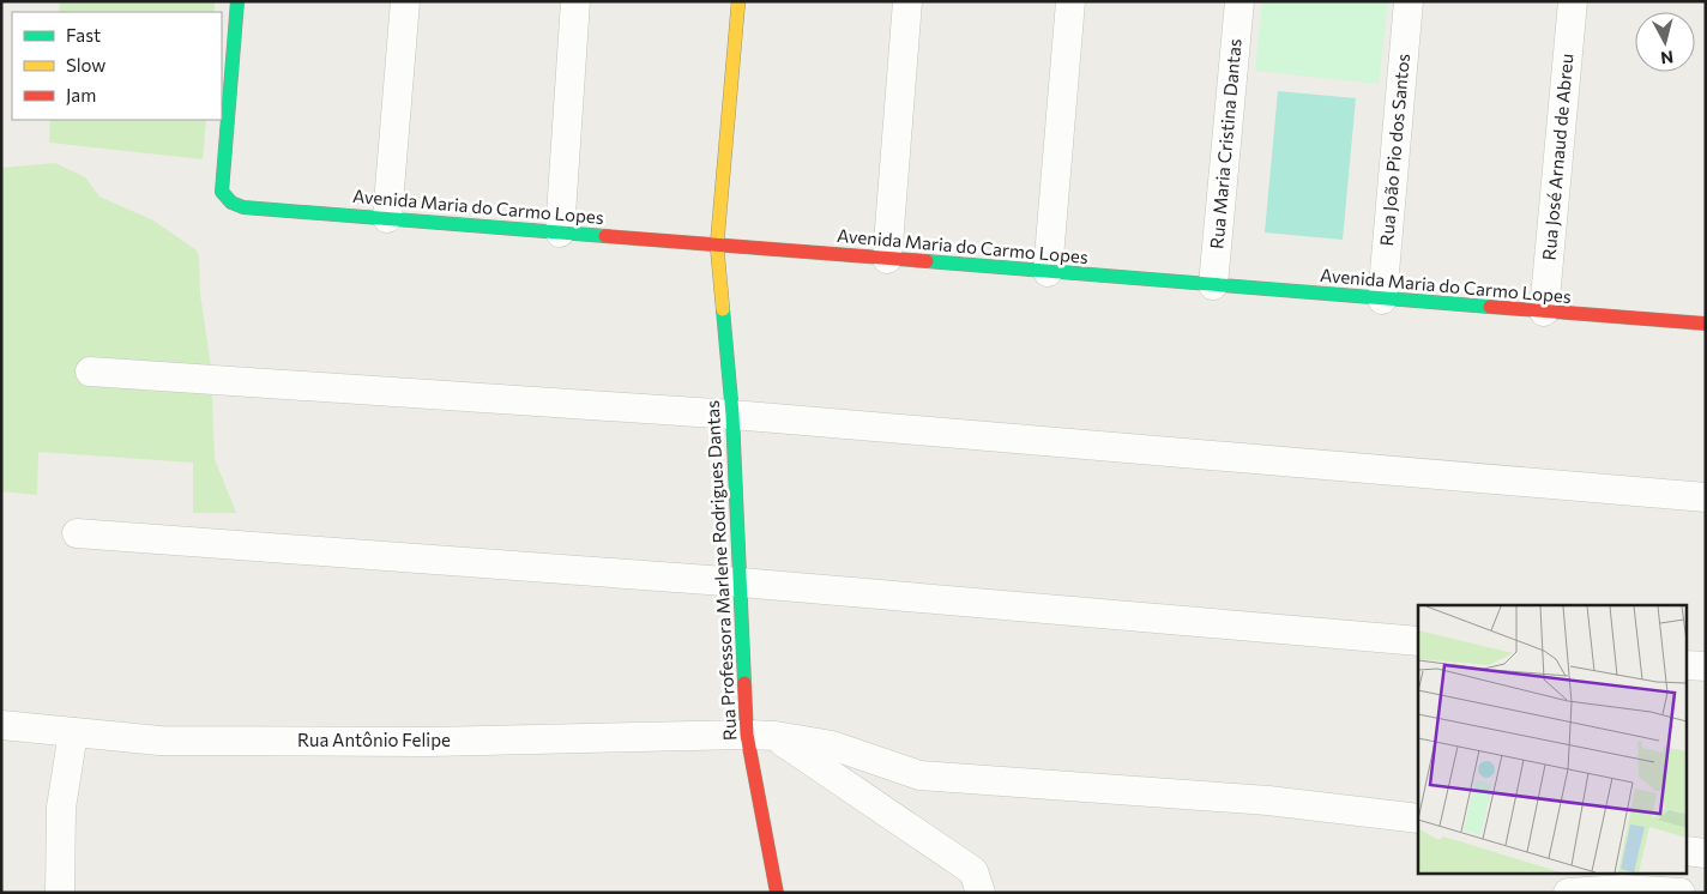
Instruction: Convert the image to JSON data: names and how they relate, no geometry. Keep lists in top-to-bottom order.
{
  "streets": {
    "street": [
      "Rua Maria Cristina Dantas",
      "Rua João Pio dos Santos",
      "Rua José Arnaud de Abreu",
      "Avenida Maria do Carmo Lopes",
      "Rua Professora Marlene Rodrigues Dantas",
      "Rua Antônio Felipe"
    ]
  },
  "crossings": [
    ["Rua Maria Cristina Dantas", "Avenida Maria do Carmo Lopes"],
    ["Rua João Pio dos Santos", "Avenida Maria do Carmo Lopes"],
    ["Rua José Arnaud de Abreu", "Avenida Maria do Carmo Lopes"],
    ["Avenida Maria do Carmo Lopes", "Rua Professora Marlene Rodrigues Dantas"],
    ["Rua Professora Marlene Rodrigues Dantas", "Rua Antônio Felipe"]
  ],
  "legend": ["Fast", "Slow", "Jam"],
  "north": "bottom"
}
